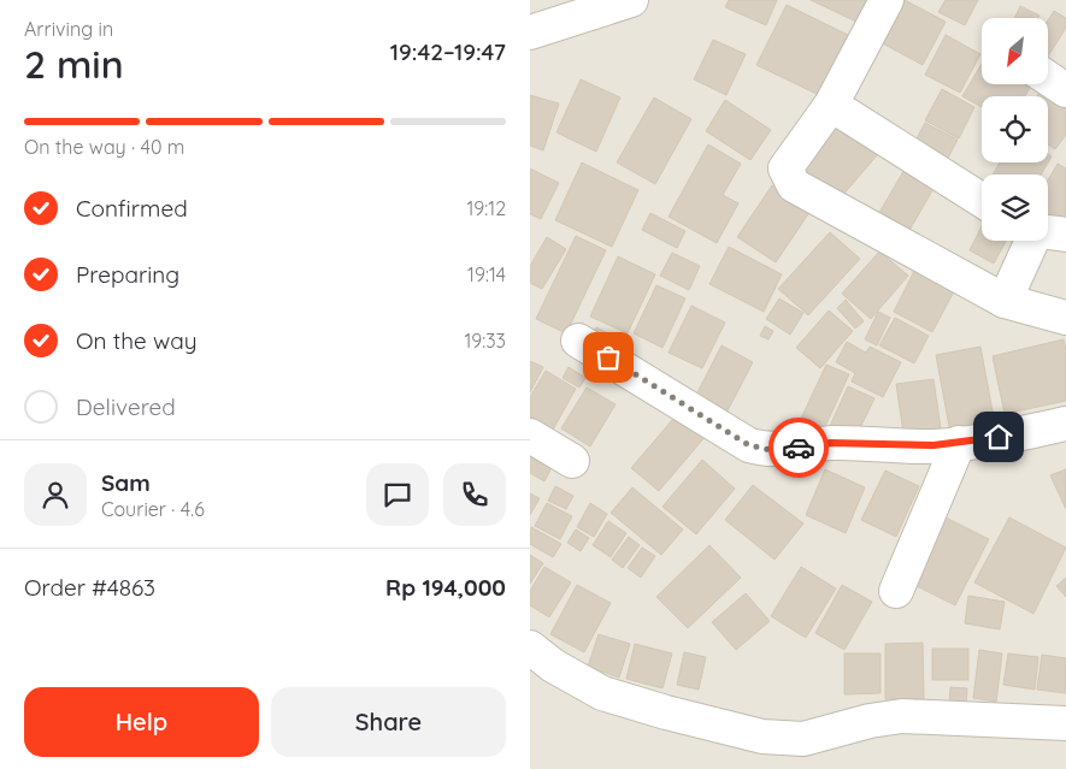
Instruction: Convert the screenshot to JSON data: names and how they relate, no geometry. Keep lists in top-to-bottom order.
{
  "north": "bottom left",
  "page": {
    "heading": ["2 min", "Arriving in", "19:42–19:47"],
    "panel": [
      "Sam",
      "Courier · 4.6",
      "Order #4863",
      "Rp 194,000"
    ],
    "bar": "On the way · 40 m",
    "list": [
      ["Confirmed", "19:12"],
      ["Preparing", "19:14"],
      ["On the way", "19:33"],
      "Delivered"
    ],
    "buttons": ["Help", "Share"]
  }
}
